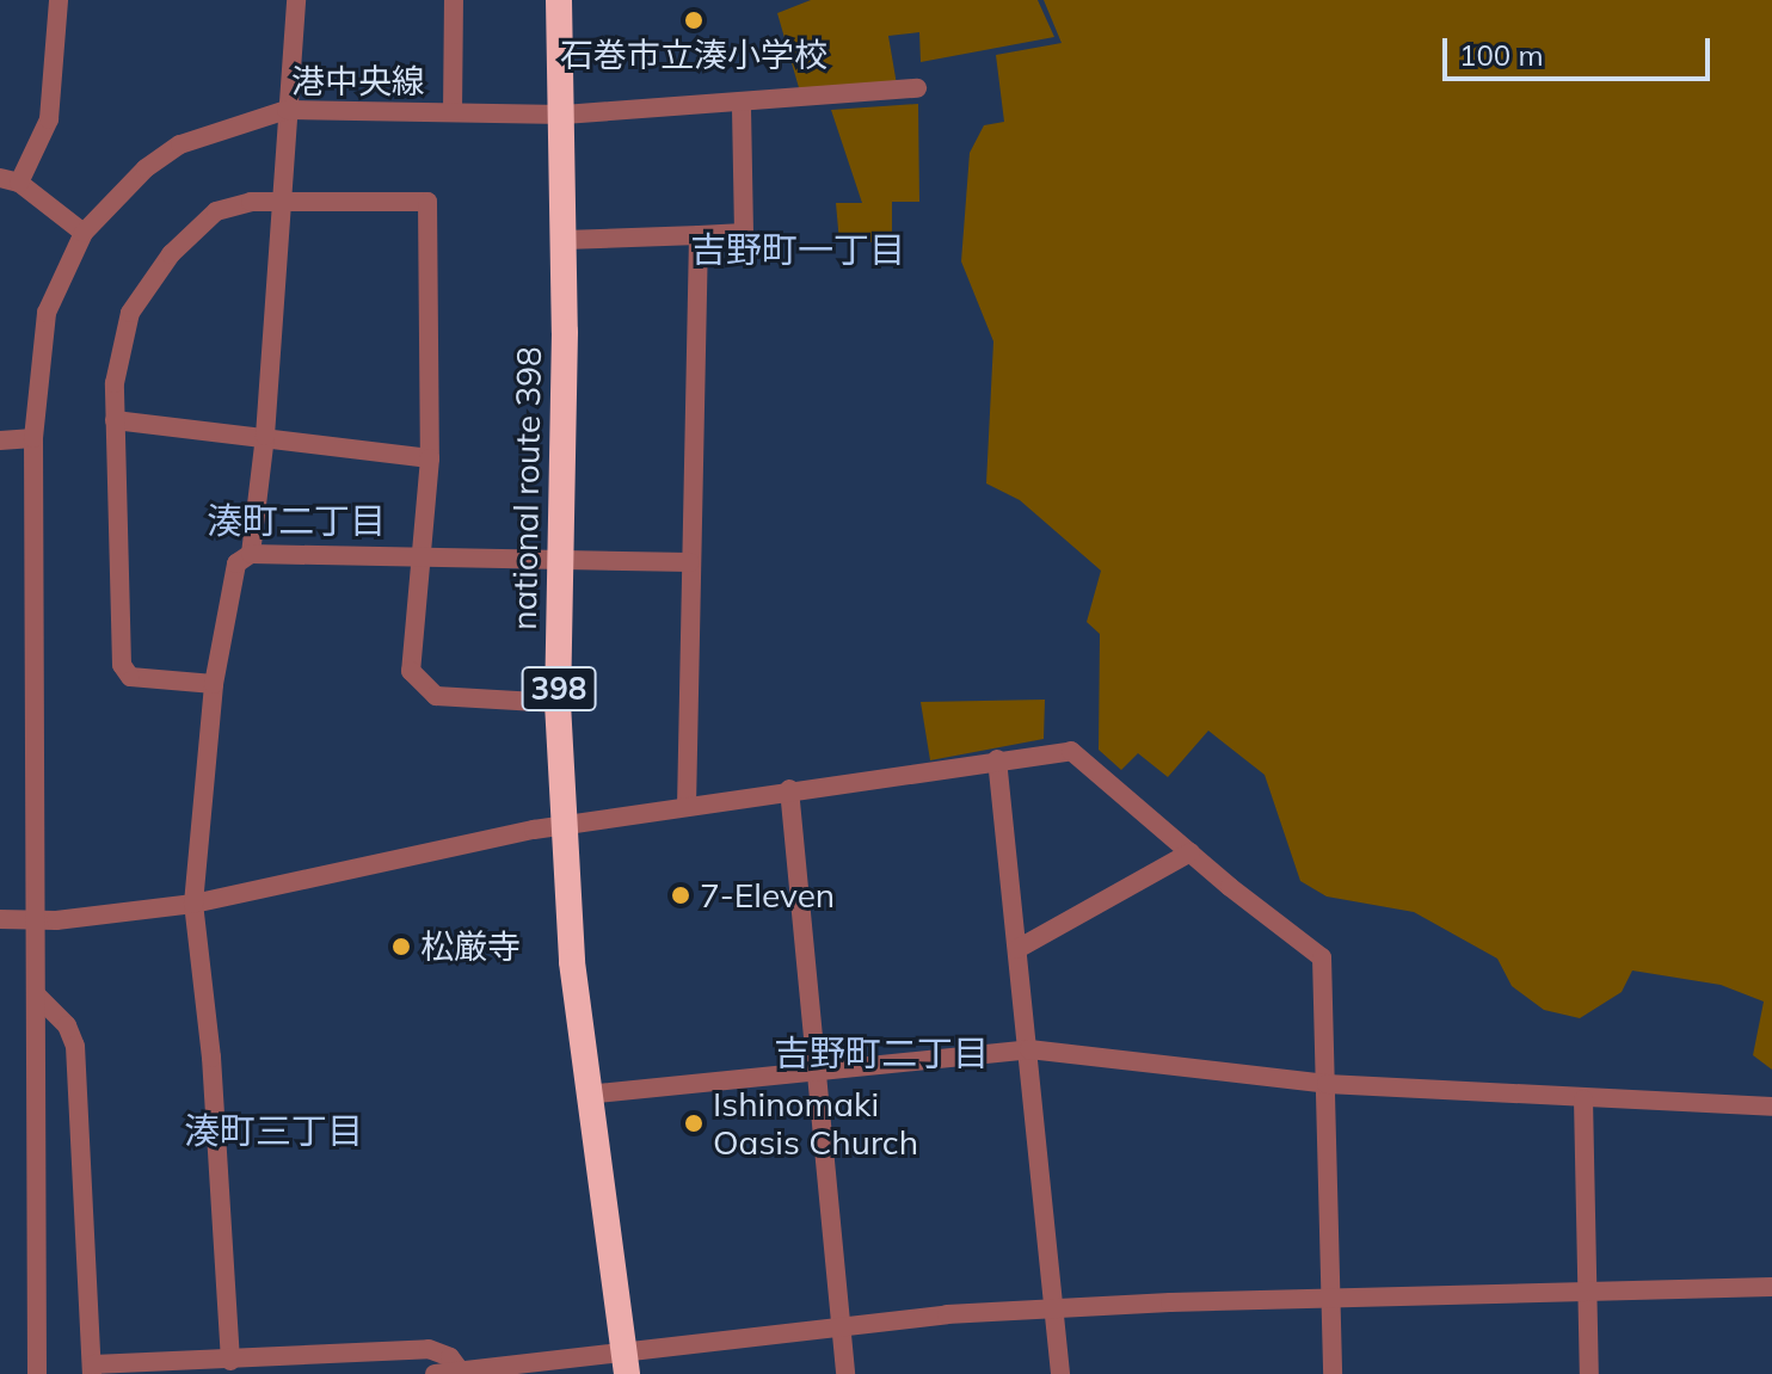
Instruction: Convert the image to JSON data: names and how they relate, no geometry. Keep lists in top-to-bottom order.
{
  "streets": {
    "highway": ["national route 398", "398"],
    "street": ["港中央線"]
  },
  "crossings": [
    ["港中央線", "national route 398"]
  ],
  "districts": [
    "吉野町一丁目",
    "湊町二丁目",
    "吉野町二丁目",
    "湊町三丁目"
  ],
  "places": [
    "石巻市立湊小学校",
    "7-Eleven",
    "松厳寺",
    "Ishinomaki Oasis Church"
  ],
  "scale_bar": "100 m"
}
